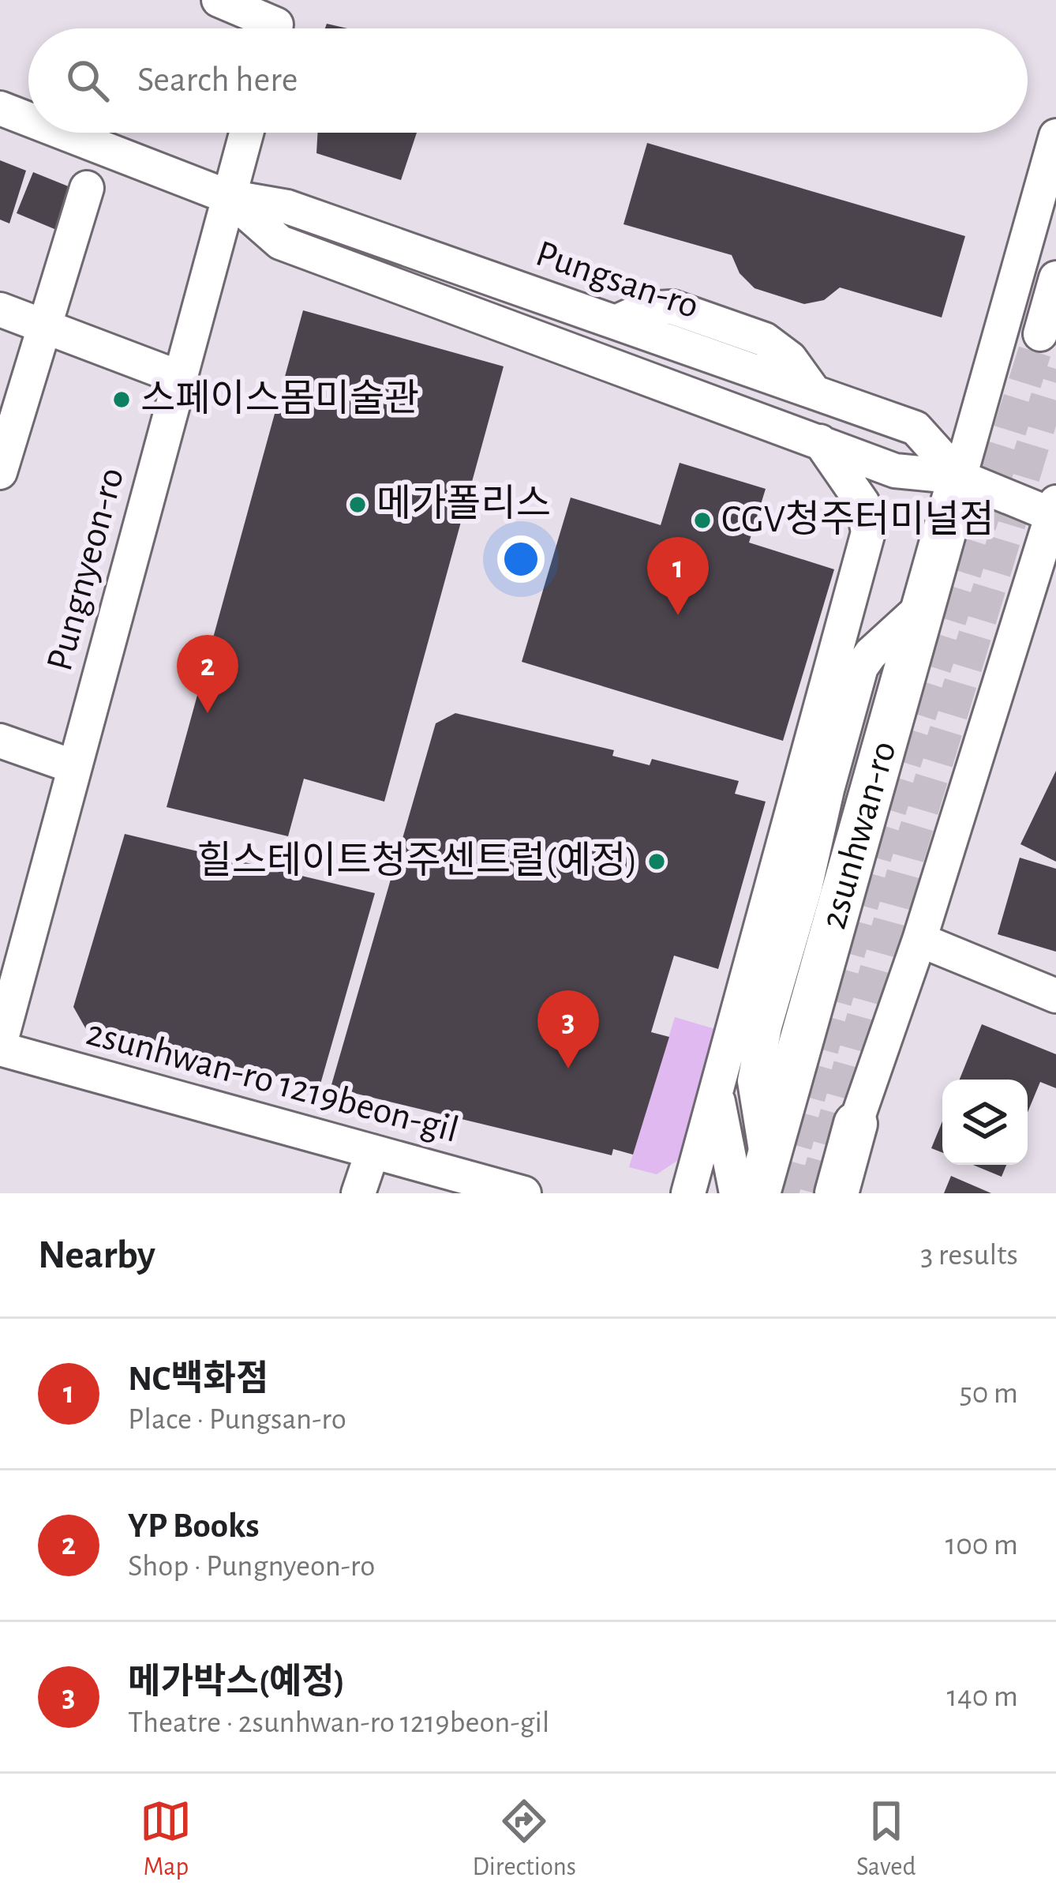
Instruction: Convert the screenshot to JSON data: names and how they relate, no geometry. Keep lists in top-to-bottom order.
{
  "streets": {
    "main road": ["2sunhwan-ro"],
    "street": ["Pungsan-ro", "Pungnyeon-ro", "2sunhwan-ro 1219beon-gil"]
  },
  "crossings": [
    ["Pungsan-ro", "Pungnyeon-ro"],
    ["Pungsan-ro", "2sunhwan-ro"],
    ["Pungnyeon-ro", "2sunhwan-ro 1219beon-gil"]
  ],
  "places": [
    "스페이스몸미술관",
    "메가폴리스",
    "CGV청주터미널점",
    "힐스테이트청주센트럴(예정)"
  ],
  "page": {
    "search": "Search here",
    "pins": ["1", "2", "3"],
    "heading": ["Nearby", "3 results"],
    "list": [
      {
        "mark": "1",
        "name": "NC백화점",
        "note": "Place · Pungsan-ro",
        "value": "50 m"
      },
      {
        "mark": "2",
        "name": "YP Books",
        "note": "Shop · Pungnyeon-ro",
        "value": "100 m"
      },
      {
        "mark": "3",
        "name": "메가박스(예정)",
        "note": "Theatre · 2sunhwan-ro 1219beon-gil",
        "value": "140 m"
      }
    ],
    "nav": ["Map", "Directions", "Saved"]
  }
}
